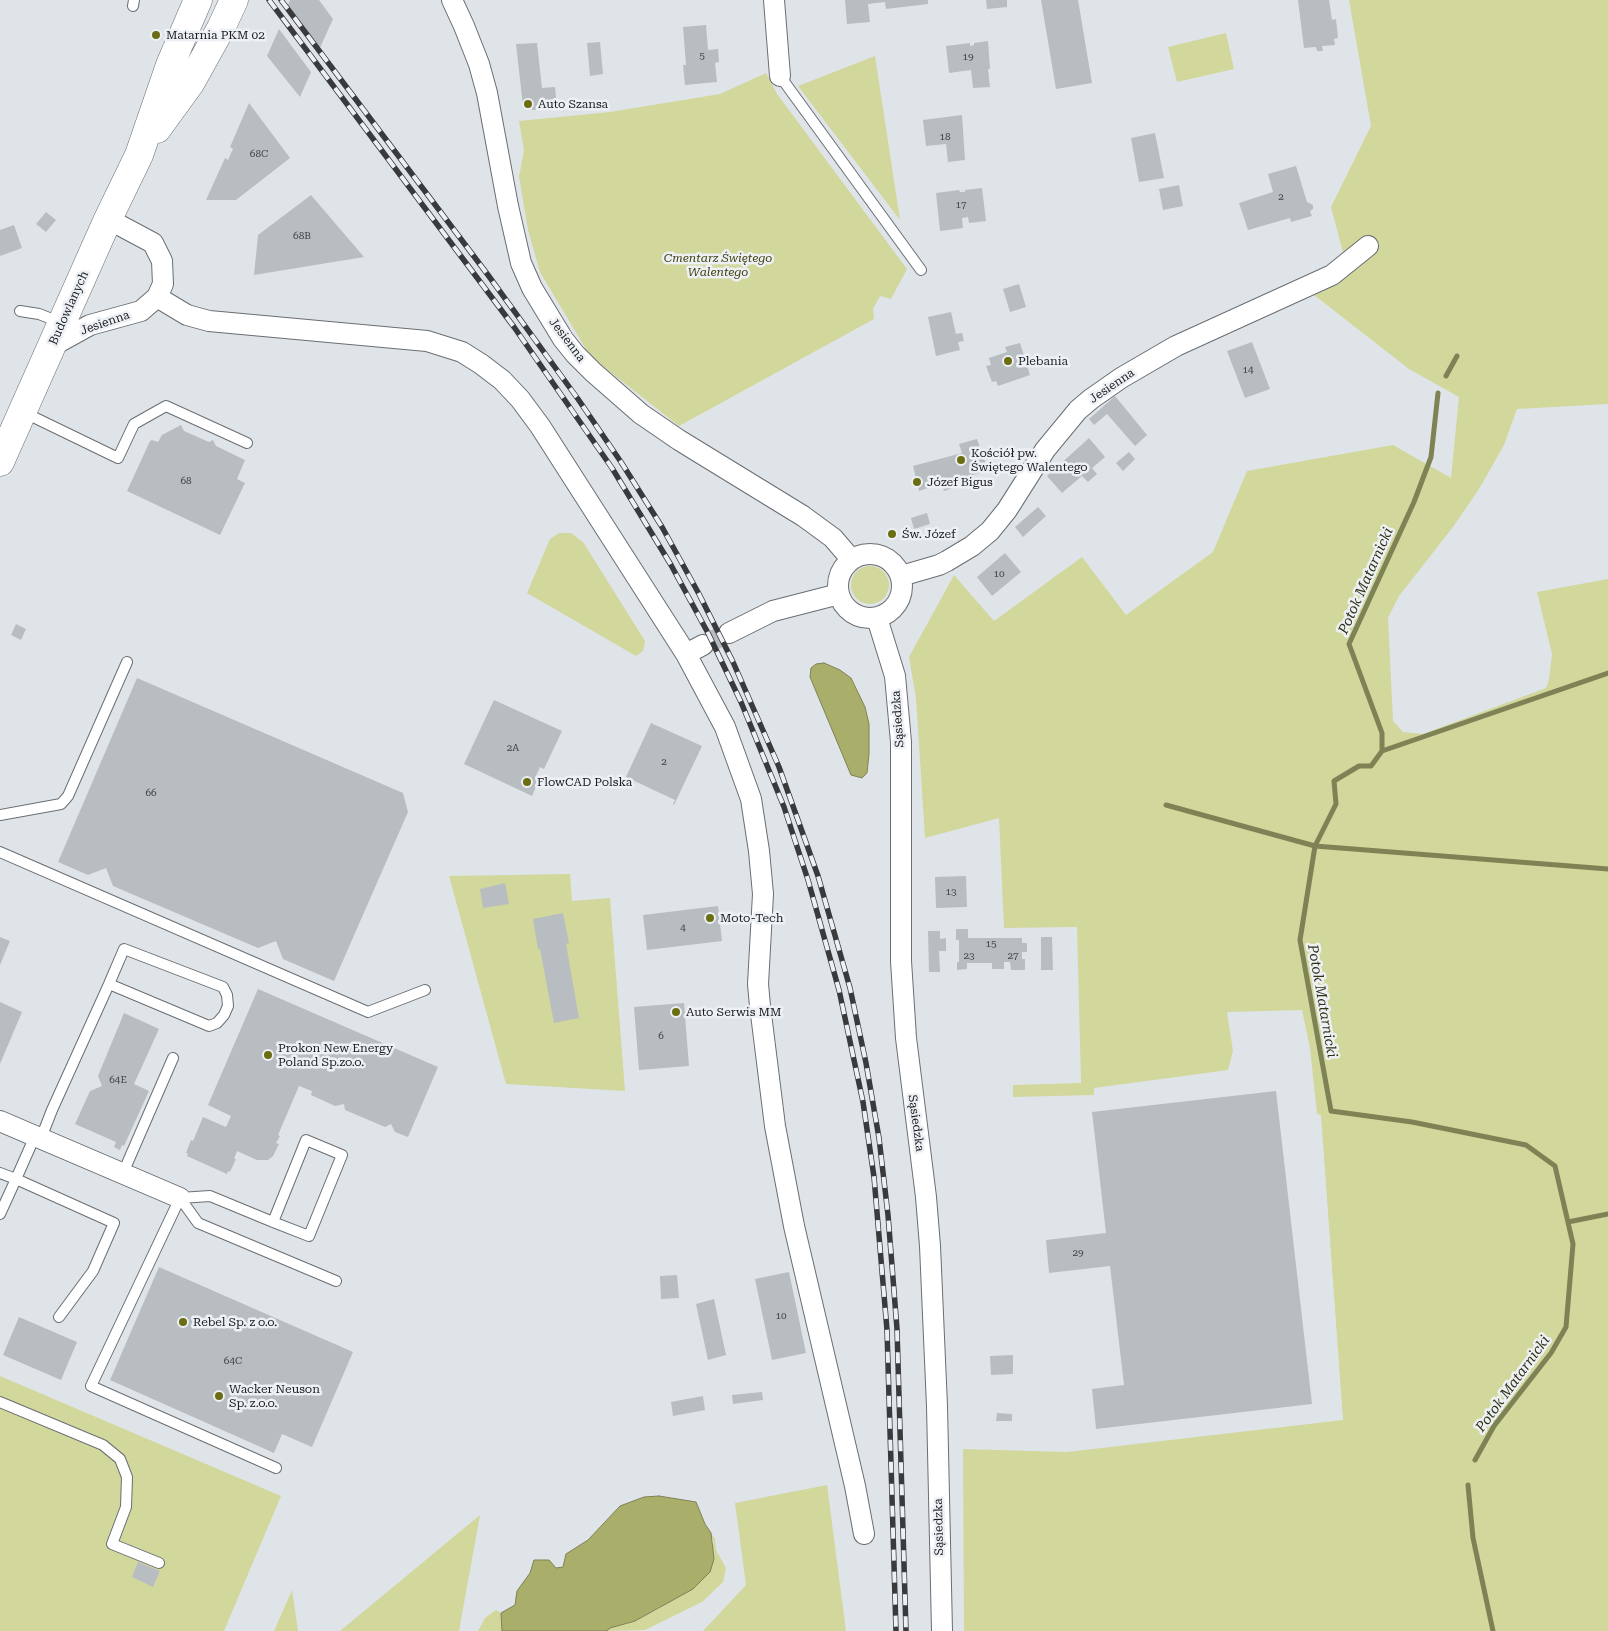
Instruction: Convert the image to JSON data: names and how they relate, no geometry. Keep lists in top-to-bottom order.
{
  "streets": {
    "main road": ["Budowlanych"],
    "street": ["Jesienna", "Sąsiedzka"]
  },
  "crossings": [
    ["Budowlanych", "Jesienna"],
    ["Jesienna", "Sąsiedzka"]
  ],
  "water": ["Potok Matarnicki"],
  "parks": ["Cmentarz Świętego Walentego"],
  "places": [
    "Matarnia PKM 02",
    "Auto Szansa",
    "Plebania",
    "Kościół pw. Świętego Walentego",
    "Józef Bigus",
    "Św. Józef",
    "FlowCAD Polska",
    "Moto-Tech",
    "Auto Serwis MM",
    "Prokon New Energy Poland Sp.zo.o.",
    "Rebel Sp. z o.o.",
    "Wacker Neuson Sp. z.o.o."
  ],
  "house_numbers": [
    "5",
    "19",
    "18",
    "68C",
    "2",
    "17",
    "68B",
    "14",
    "68",
    "10",
    "2A",
    "2",
    "66",
    "13",
    "4",
    "15",
    "23",
    "27",
    "6",
    "64E",
    "29",
    "10",
    "64C"
  ]
}
